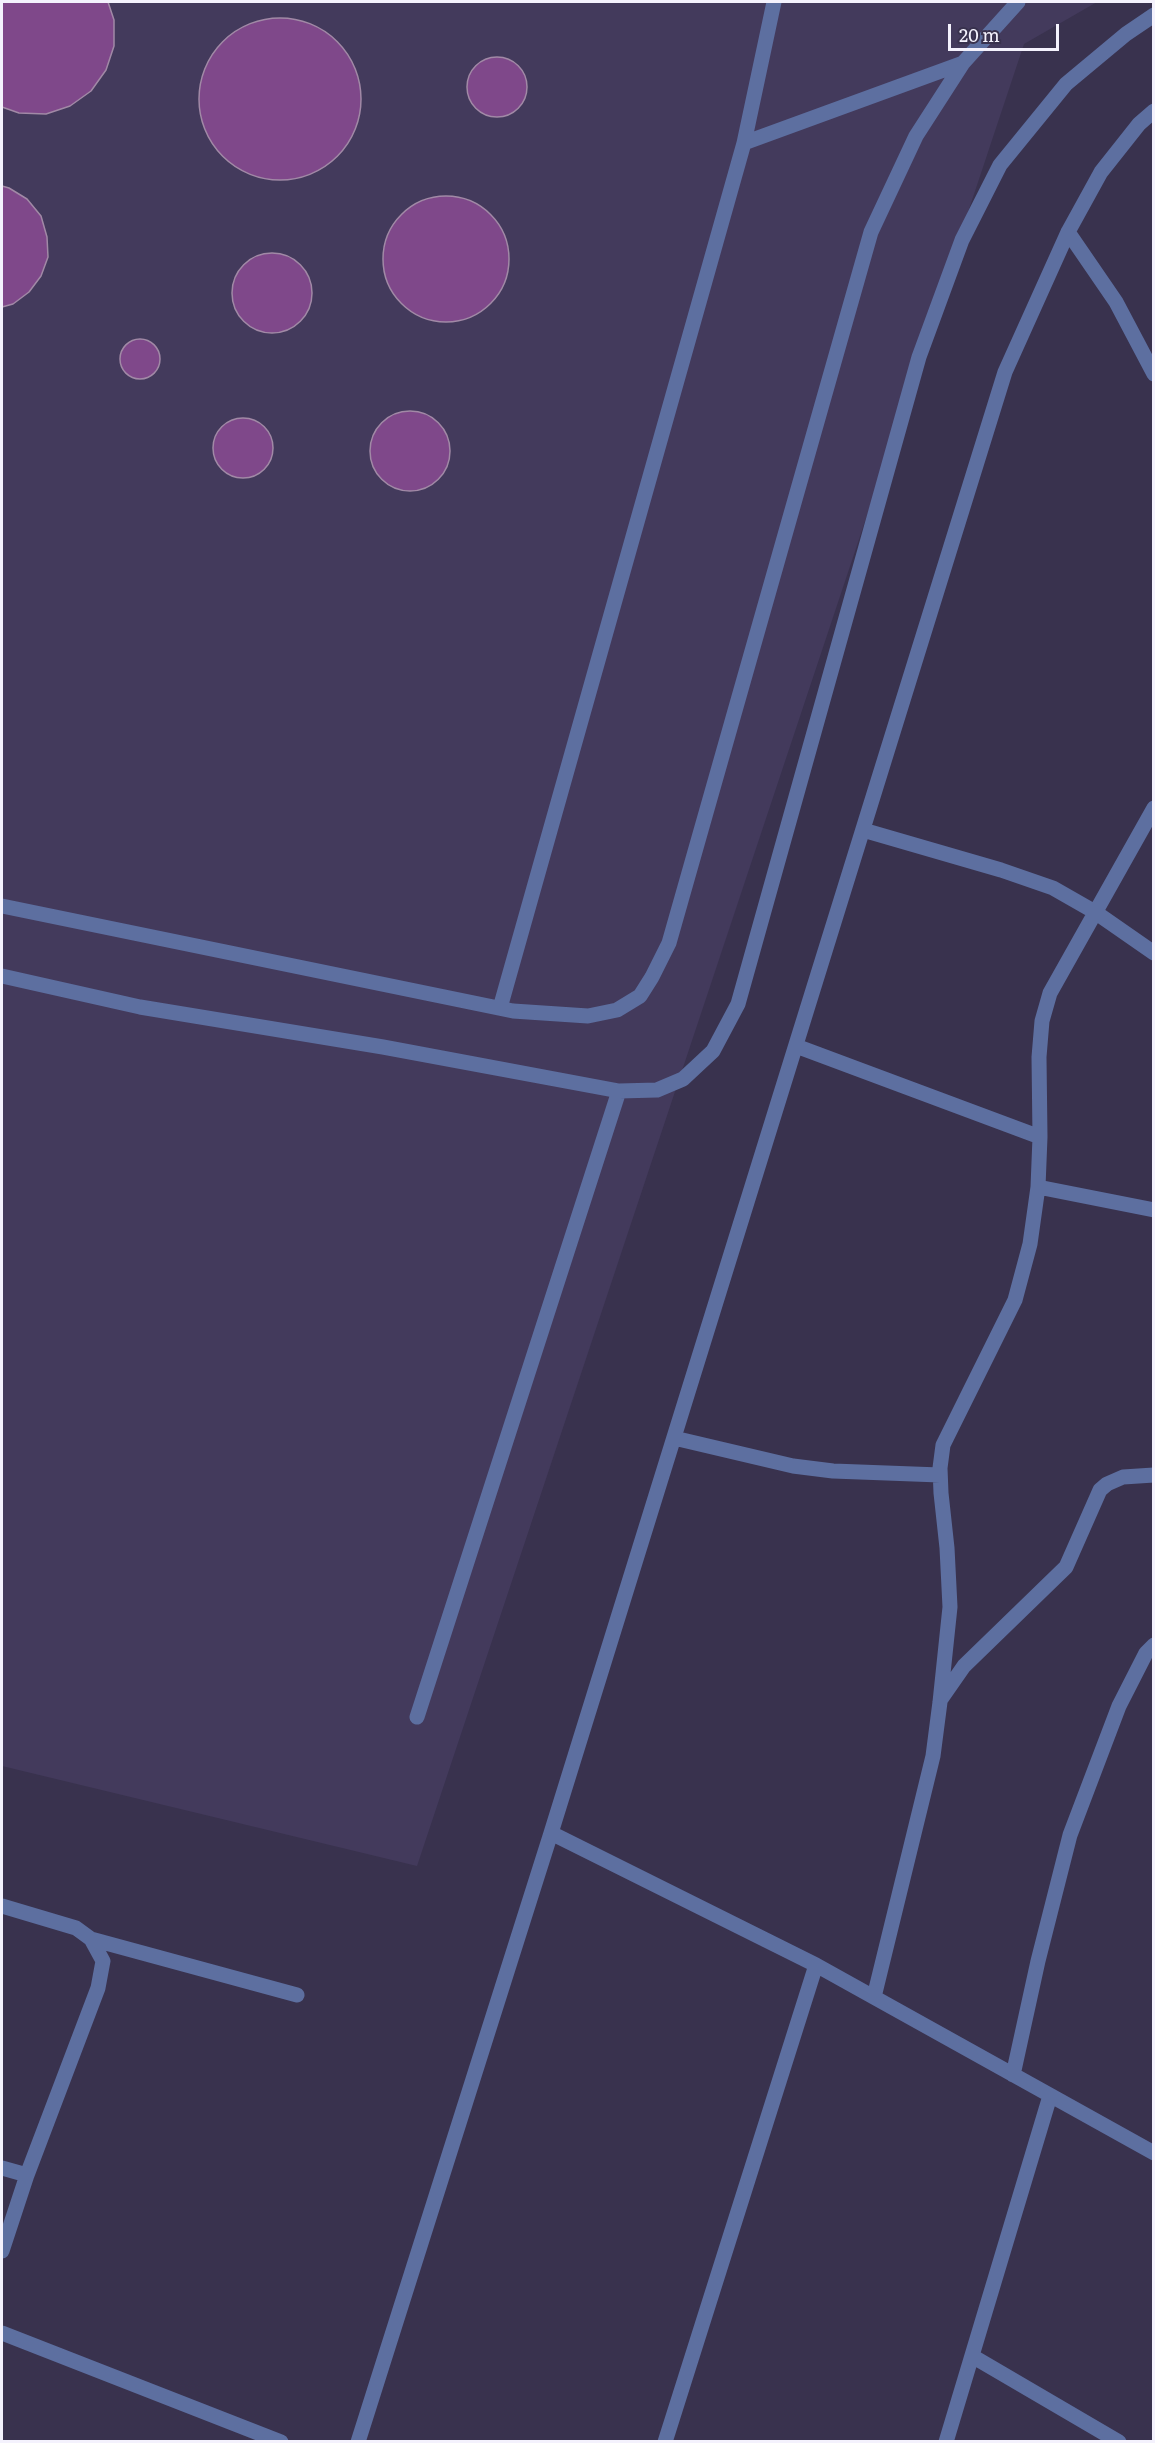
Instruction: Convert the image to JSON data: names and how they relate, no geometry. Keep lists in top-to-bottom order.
{
  "scale_bar": "20 m"
}
